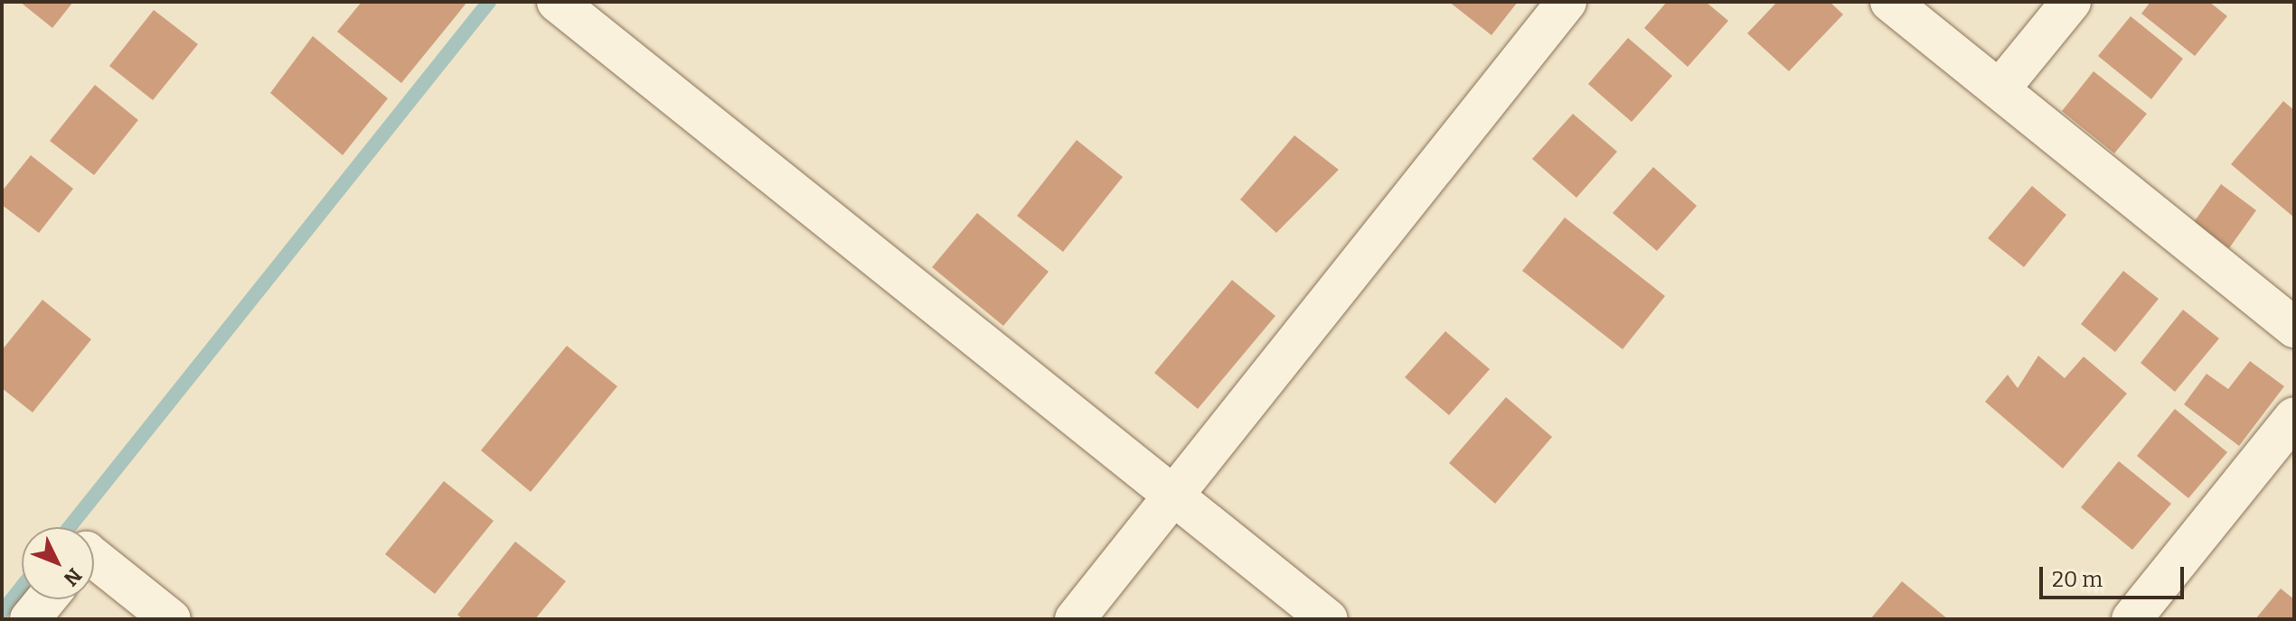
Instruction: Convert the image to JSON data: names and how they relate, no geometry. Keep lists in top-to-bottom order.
{
  "scale_bar": "20 m",
  "north": "bottom right"
}
